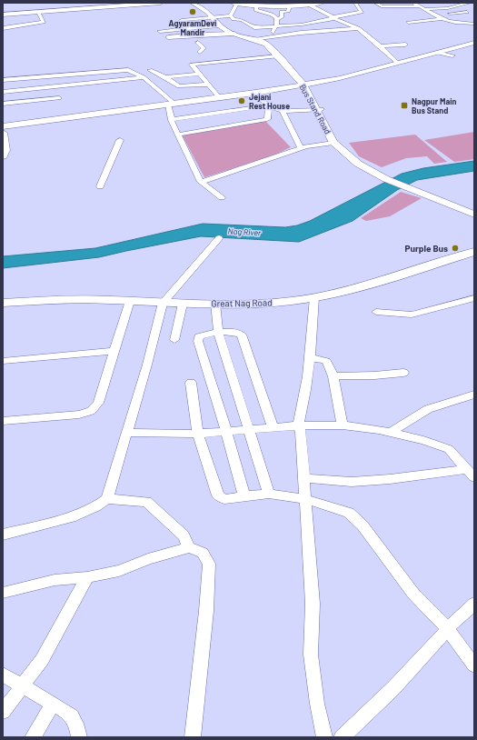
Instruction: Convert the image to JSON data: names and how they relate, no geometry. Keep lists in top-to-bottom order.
{
  "streets": {
    "main road": ["Bus Stand Road", "Great Nag Road"]
  },
  "water": ["Nag River"],
  "places": {
    "other": ["AgyaramDevi Mandir", "Jejani Rest House", "Purple Bus"],
    "transit": ["Nagpur Main Bus Stand"]
  }
}
